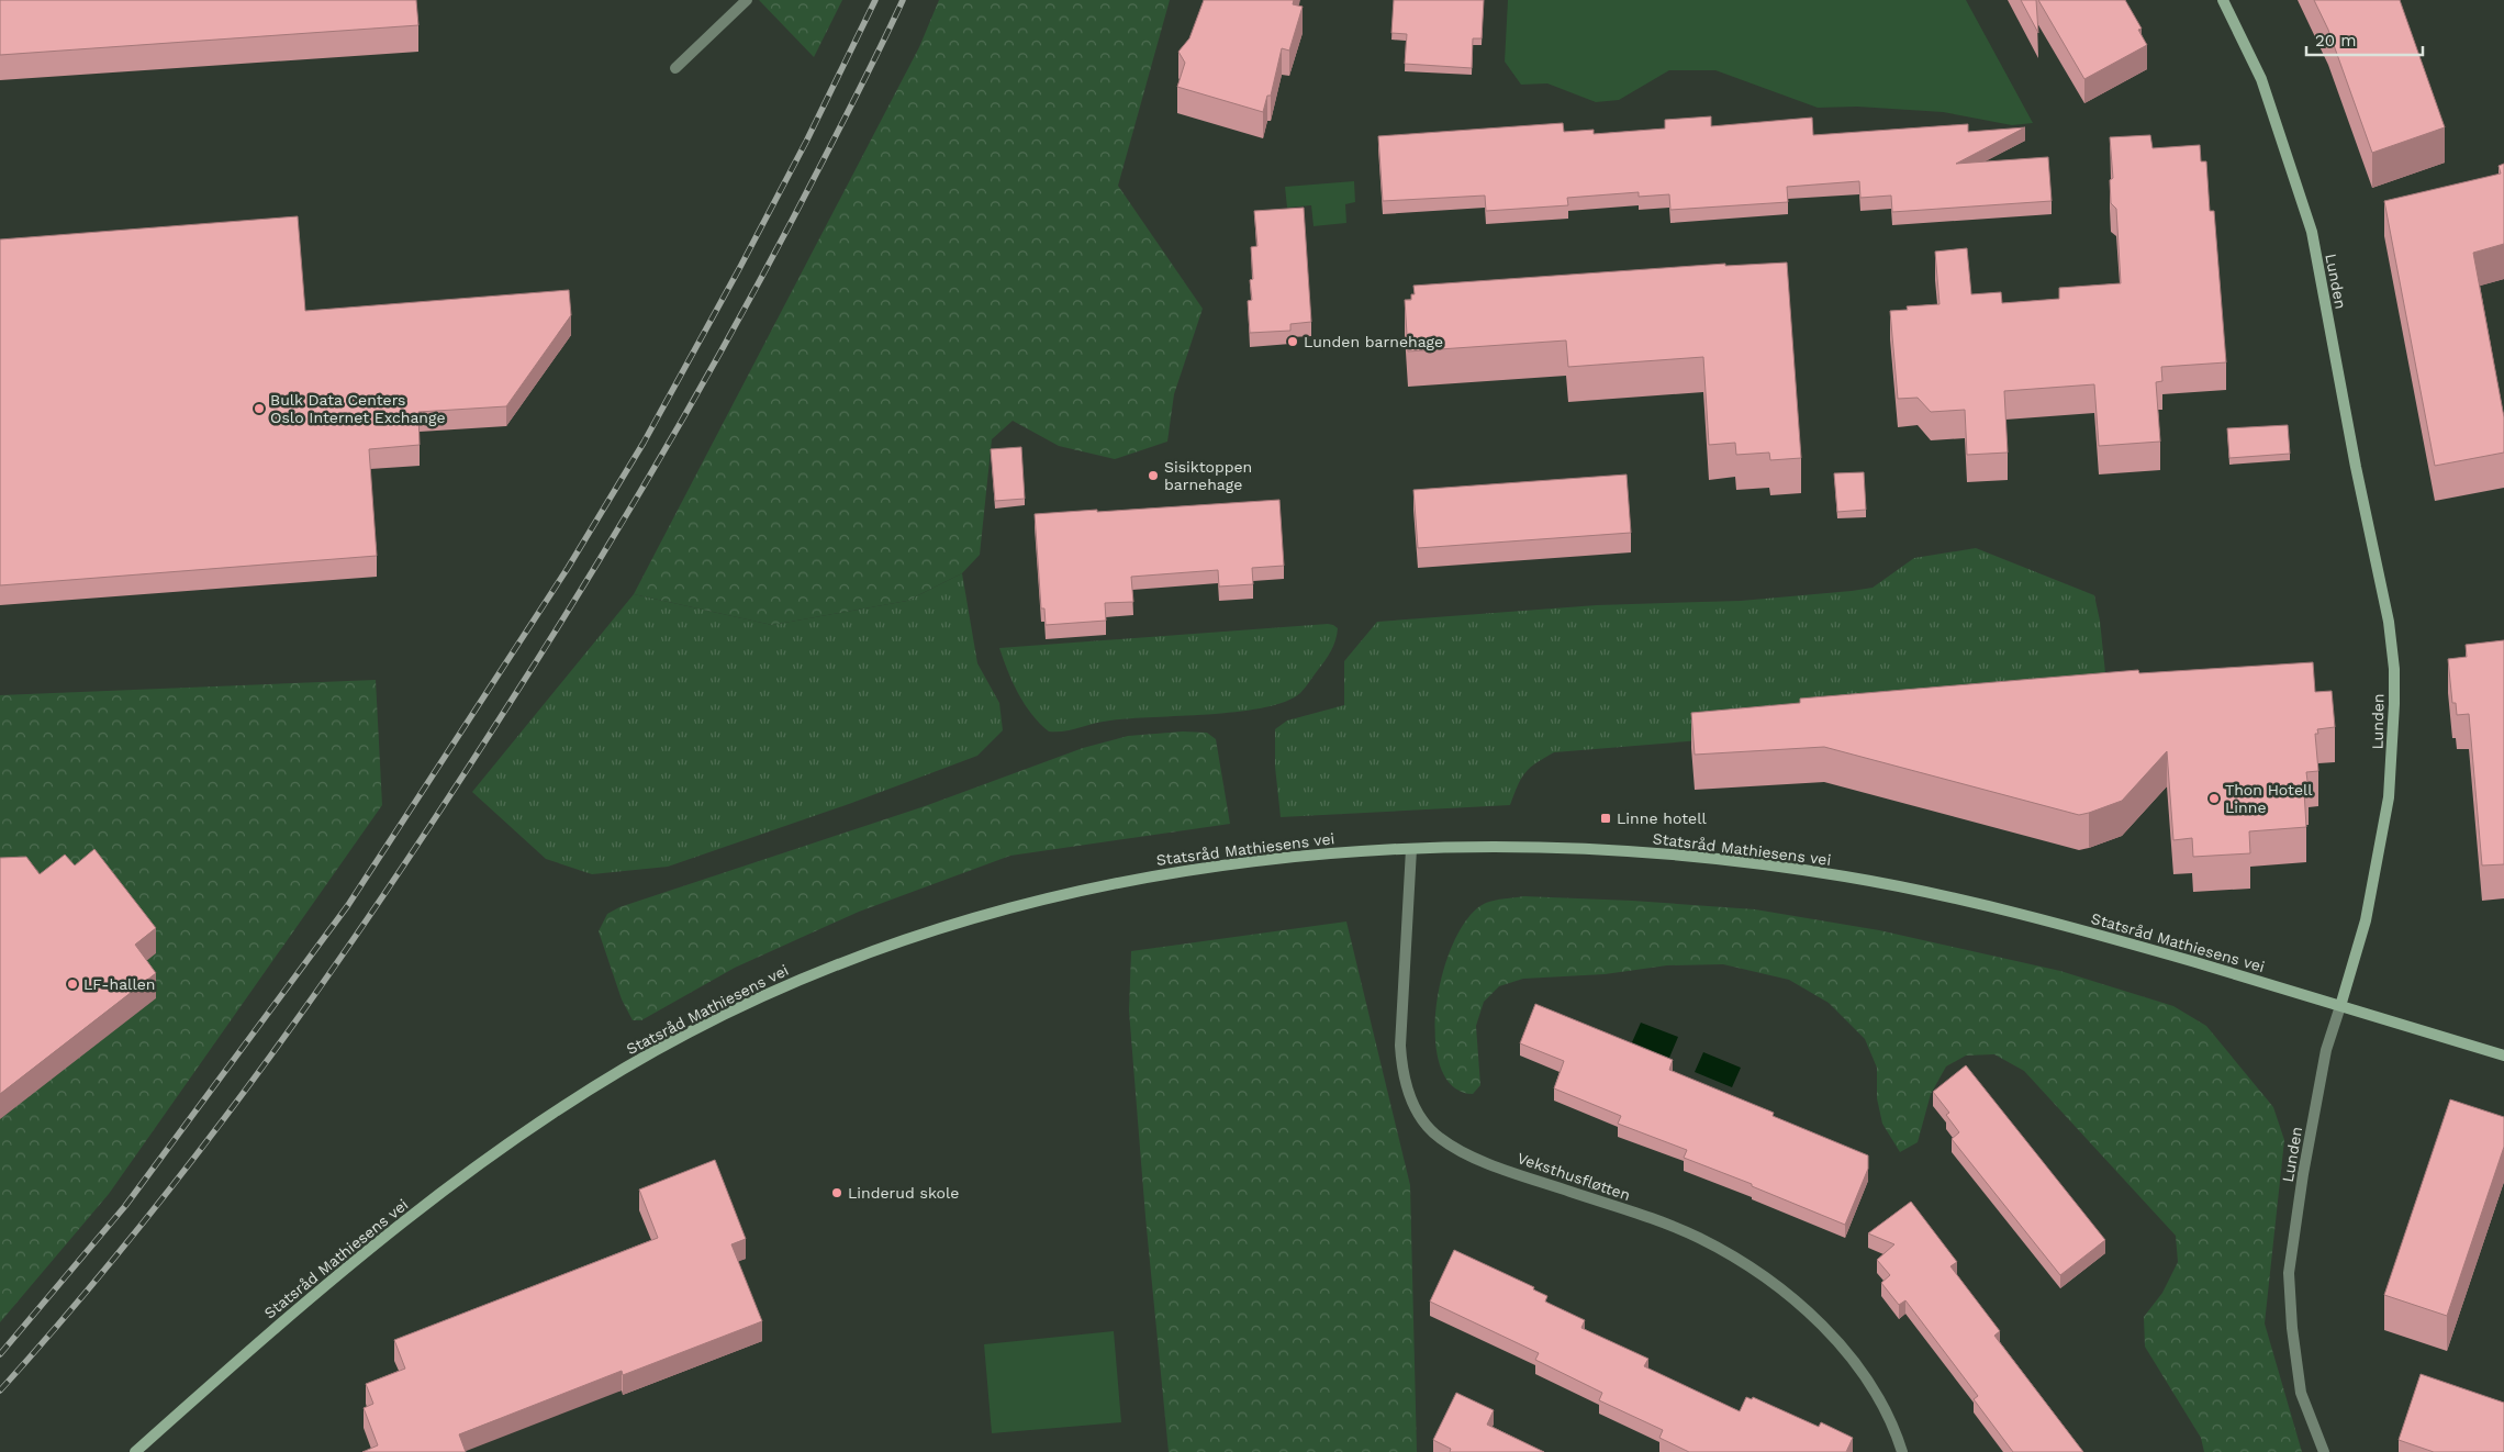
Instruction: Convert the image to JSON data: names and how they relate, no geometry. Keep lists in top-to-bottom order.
{
  "streets": {
    "street": ["Lunden", "Statsråd Mathiesens vei", "Veksthusfløtten"]
  },
  "crossings": [
    ["Lunden", "Statsråd Mathiesens vei"],
    ["Statsråd Mathiesens vei", "Veksthusfløtten"]
  ],
  "places": {
    "other": [
      "Lunden barnehage",
      "Bulk Data Centers Oslo Internet Exchange",
      "Sisiktoppen barnehage",
      "Thon Hotell Linne",
      "LF-hallen",
      "Linderud skole"
    ],
    "transit": ["Linne hotell"]
  },
  "scale_bar": "20 m"
}
